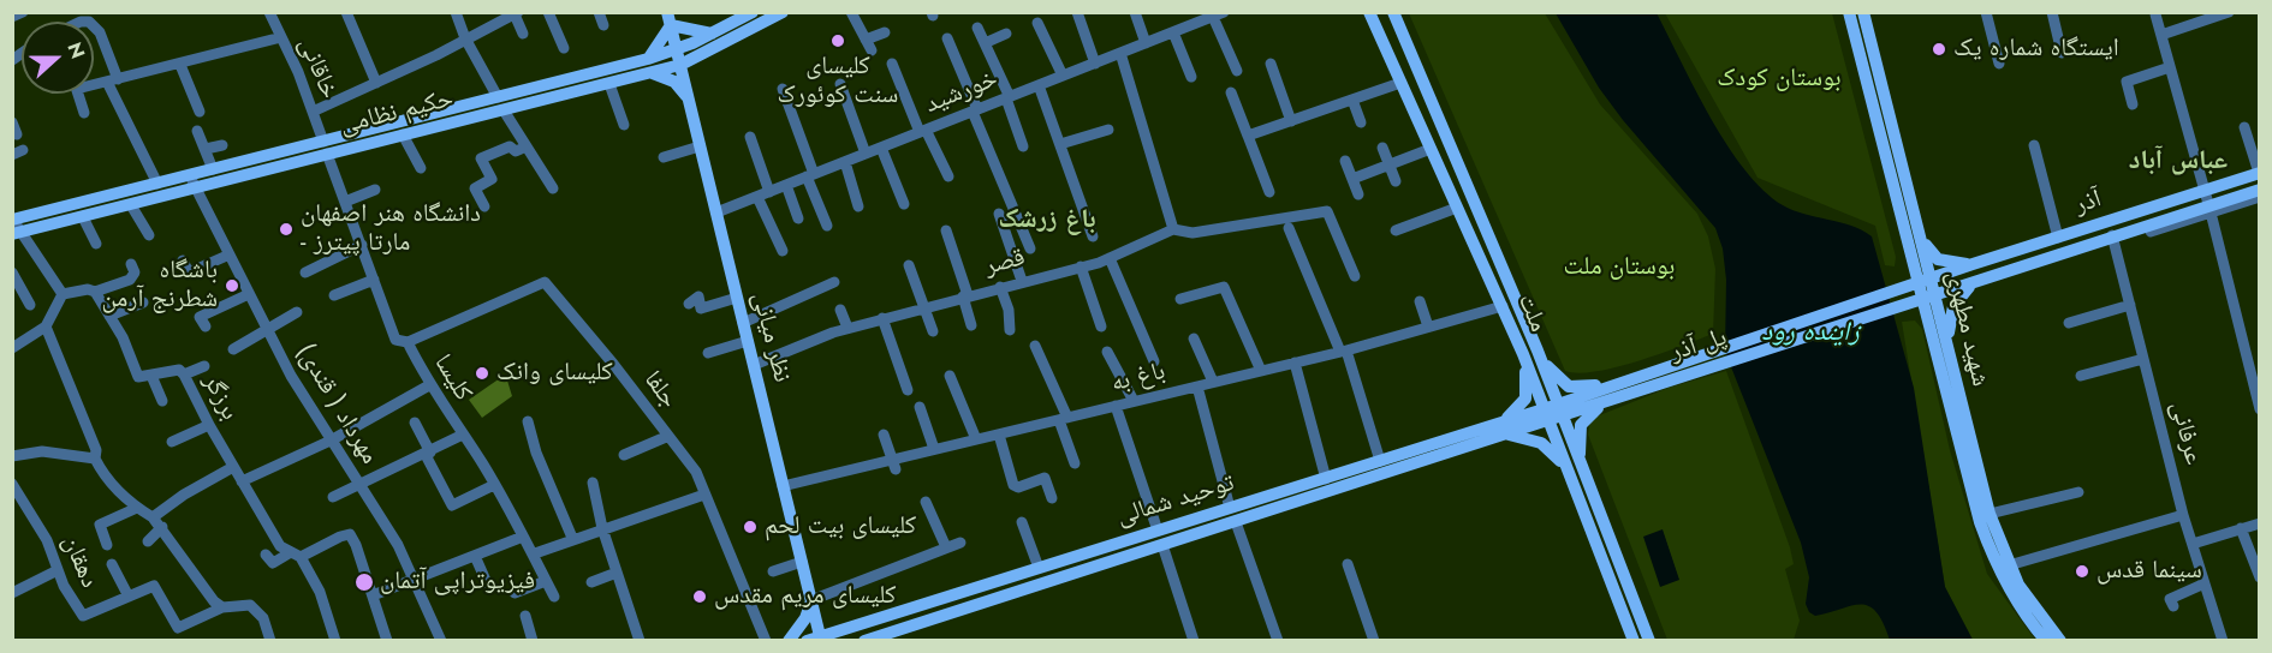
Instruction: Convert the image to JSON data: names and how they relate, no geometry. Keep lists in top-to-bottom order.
{
  "streets": {
    "main road": [
      "حکیم نظامی",
      "آذر",
      "ملت",
      "شهید مطهری",
      "نظر میانی",
      "پل آذر",
      "توحید شمالی"
    ],
    "street": [
      "خاقانی",
      "خورشید",
      "قصر",
      "کلیسا",
      "باغ به",
      "جلفا",
      "برزگر",
      "مهرداد ( قندی)",
      "عرفانی",
      "دهقان"
    ]
  },
  "crossings": [
    ["خاقانی", "حکیم نظامی"],
    ["خاقانی", "کلیسا"],
    ["خورشید", "نظر میانی"],
    ["حکیم نظامی", "نظر میانی"],
    ["حکیم نظامی", "کلیسا"],
    ["حکیم نظامی", "مهرداد ( قندی)"],
    ["آذر", "شهید مطهری"],
    ["آذر", "پل آذر"],
    ["آذر", "عرفانی"],
    ["قصر", "نظر میانی"],
    ["ملت", "پل آذر"],
    ["ملت", "باغ به"],
    ["ملت", "توحید شمالی"],
    ["شهید مطهری", "پل آذر"],
    ["نظر میانی", "باغ به"],
    ["نظر میانی", "توحید شمالی"],
    ["پل آذر", "توحید شمالی"],
    ["کلیسا", "جلفا"]
  ],
  "districts": ["عباس آباد", "باغ زرشک"],
  "water": ["زاینده رود"],
  "parks": ["بوستان کودک", "بوستان ملت"],
  "places": [
    "کلیسای سنت کوئورک",
    "ایستگاه شماره یک",
    "دانشگاه هنر اصفهان - مارتا پیترز",
    "باشگاه شطرنج آرمن",
    "کلیسای وانک",
    "کلیسای بیت لحم",
    "سینما قدس",
    "فیزیوتراپی آتمان",
    "کلیسای مریم مقدس"
  ],
  "north": "right"
}
